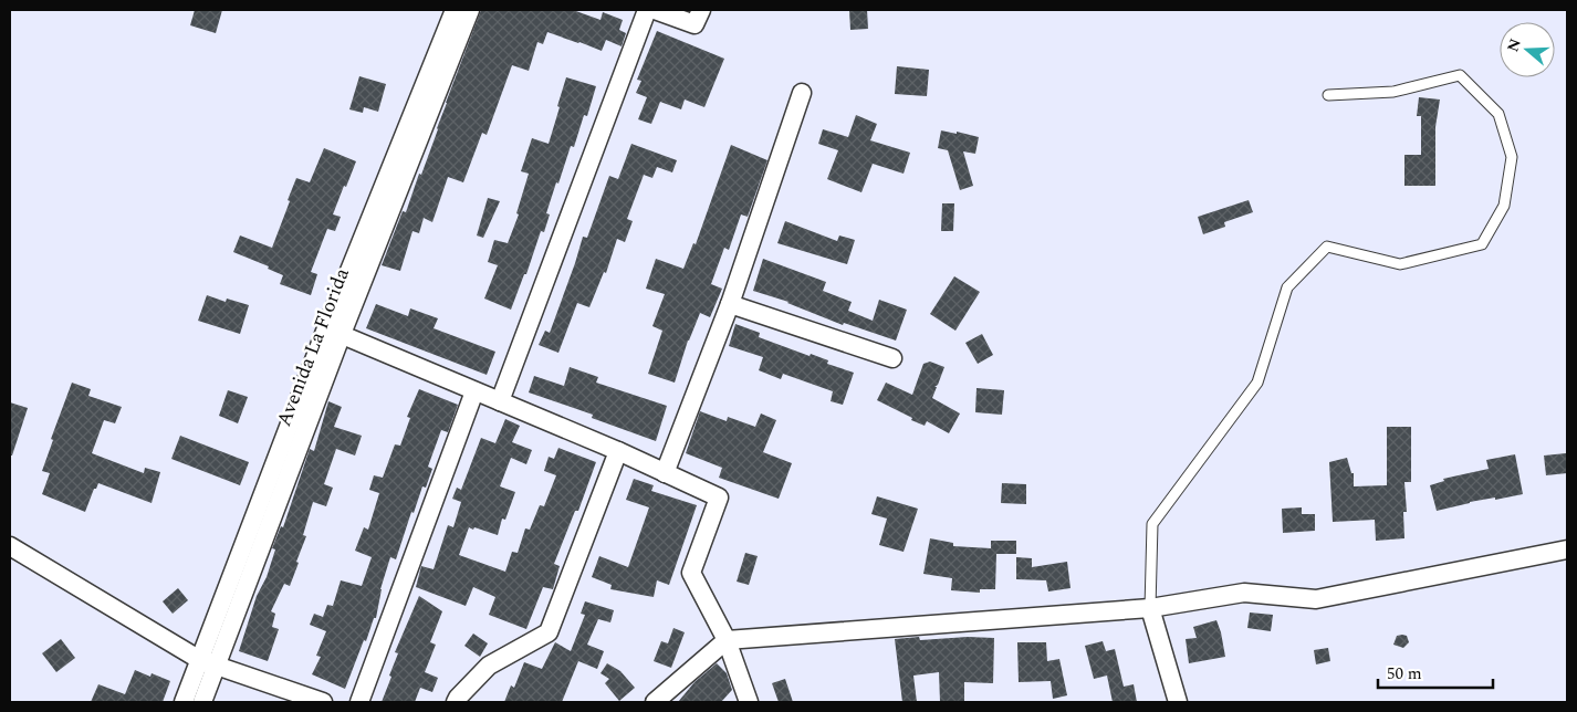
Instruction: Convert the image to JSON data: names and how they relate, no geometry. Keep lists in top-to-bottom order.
{
  "streets": {
    "street": ["Avenida La Florida"]
  },
  "scale_bar": "50 m",
  "north": "left"
}
